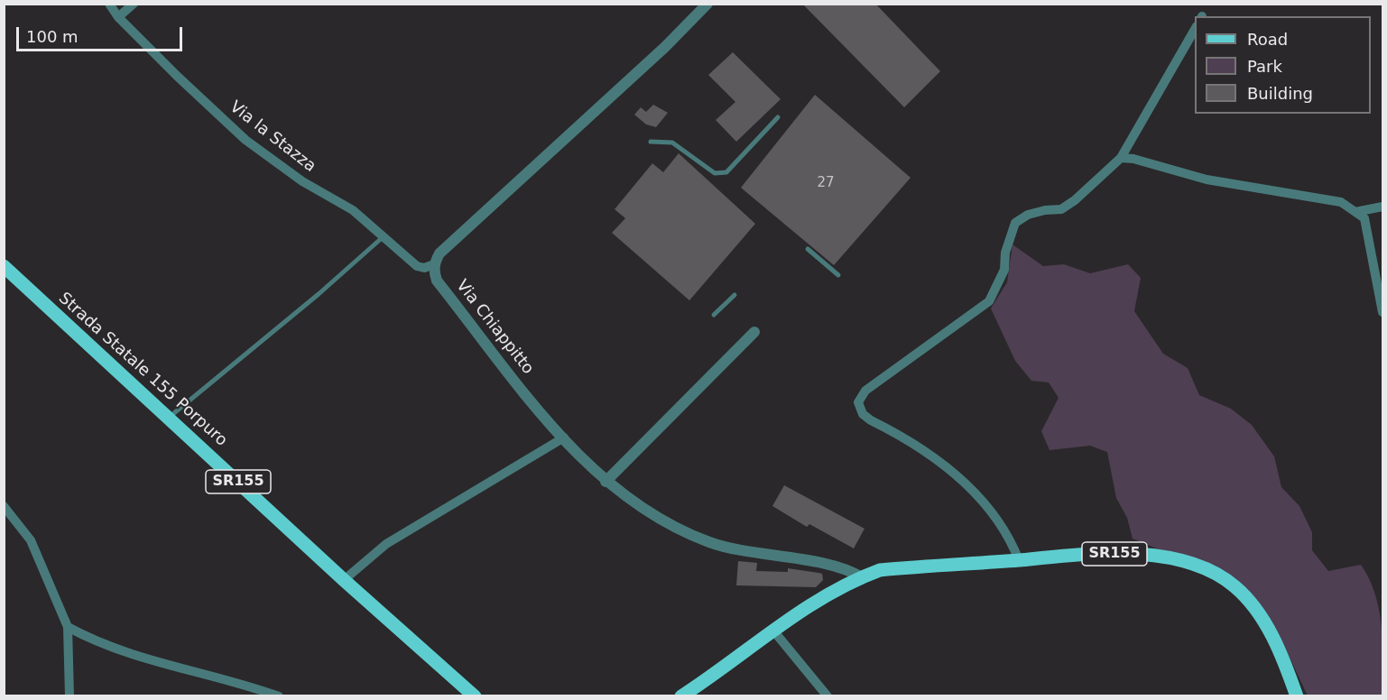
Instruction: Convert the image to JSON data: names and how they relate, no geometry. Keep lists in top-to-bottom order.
{
  "streets": {
    "main road": ["Strada Statale 155 Porpuro", "SR155"],
    "street": ["Via la Stazza", "Via Chiappitto"]
  },
  "crossings": [
    ["Via la Stazza", "Via Chiappitto"],
    ["Via Chiappitto", "SR155"]
  ],
  "house_numbers": ["27"],
  "legend": ["Road", "Park", "Building"],
  "scale_bar": "100 m"
}
